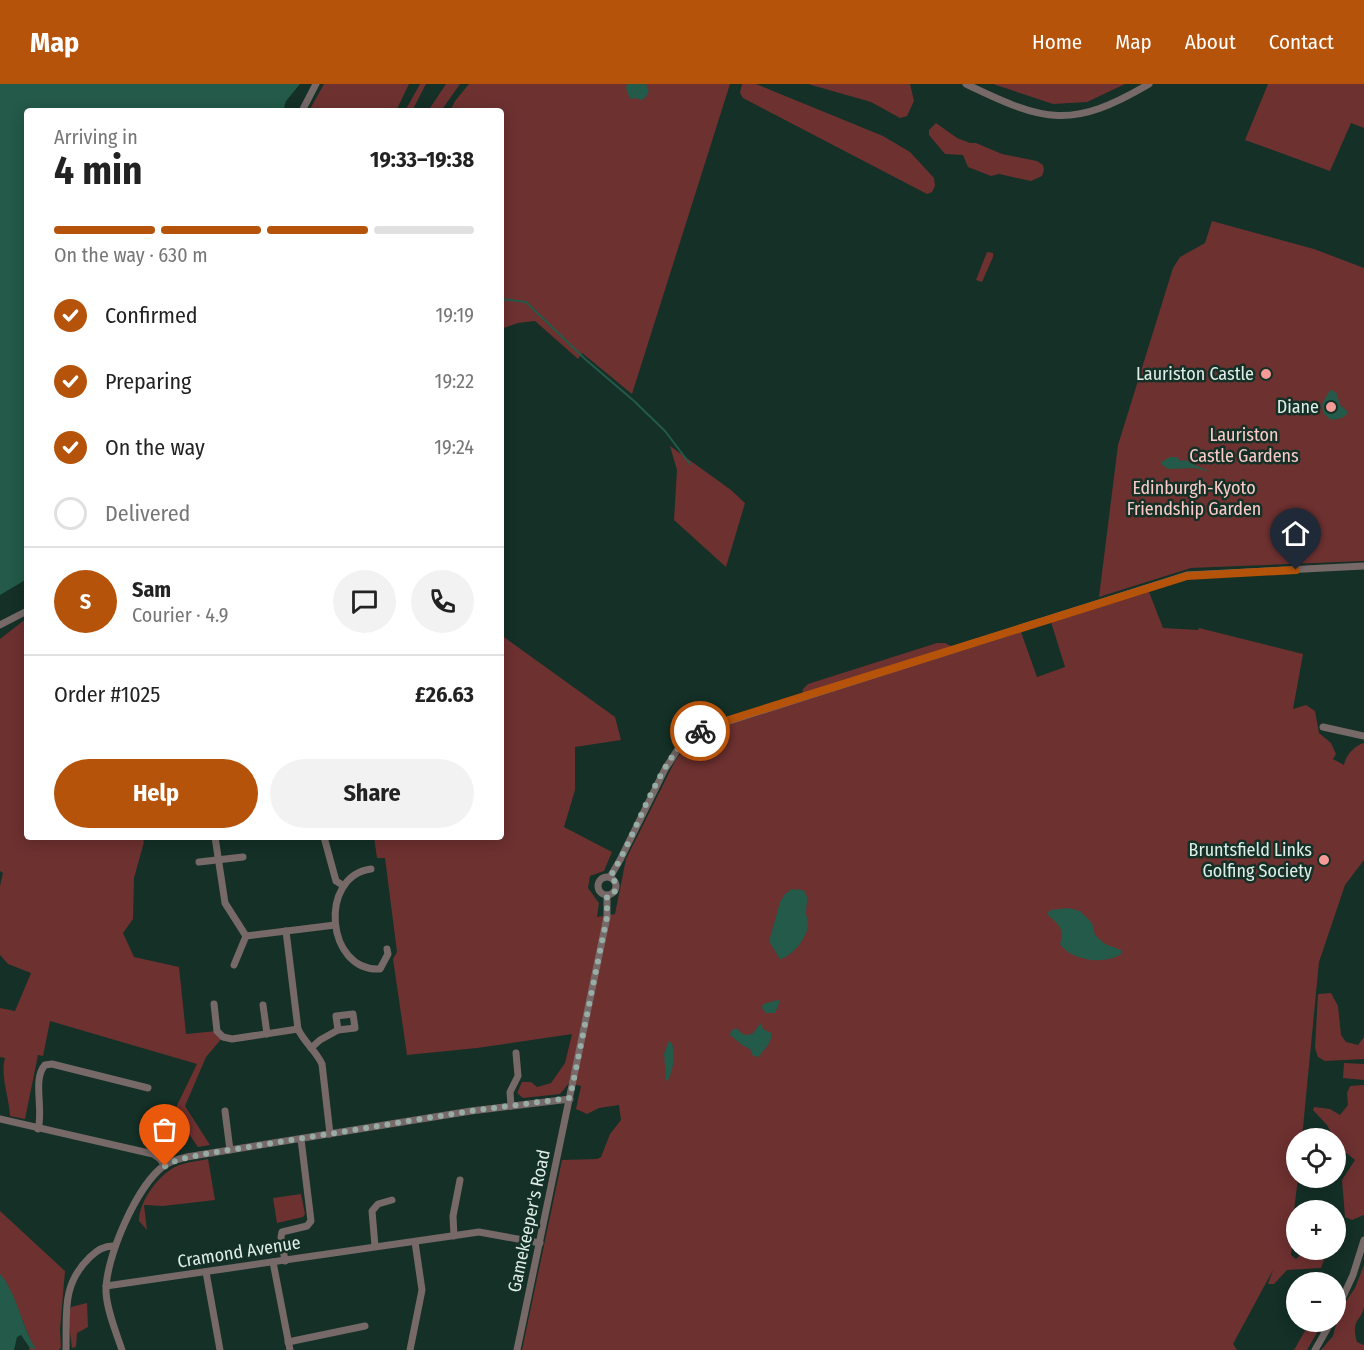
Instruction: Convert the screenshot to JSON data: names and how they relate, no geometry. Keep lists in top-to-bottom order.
{
  "streets": {
    "street": ["Gamekeeper's Road", "Cramond Avenue"]
  },
  "crossings": [
    ["Gamekeeper's Road", "Cramond Avenue"]
  ],
  "parks": ["Lauriston Castle Gardens", "Edinburgh-Kyoto Friendship Garden"],
  "places": ["Lauriston Castle", "Diane", "Bruntsfield Links Golfing Society"],
  "page": {
    "header": "Map",
    "nav": [
      "Home",
      "Map",
      "About",
      "Contact"
    ],
    "heading": ["4 min", "Arriving in", "19:33–19:38"],
    "panel": [
      "Sam",
      "Courier · 4.9",
      "Order #1025",
      "£26.63"
    ],
    "bar": "On the way · 630 m",
    "list": [
      ["Confirmed", "19:19"],
      ["Preparing", "19:22"],
      ["On the way", "19:24"],
      "Delivered"
    ],
    "round": "S",
    "buttons": ["Help", "Share"],
    "map_buttons": ["+", "−"]
  }
}
